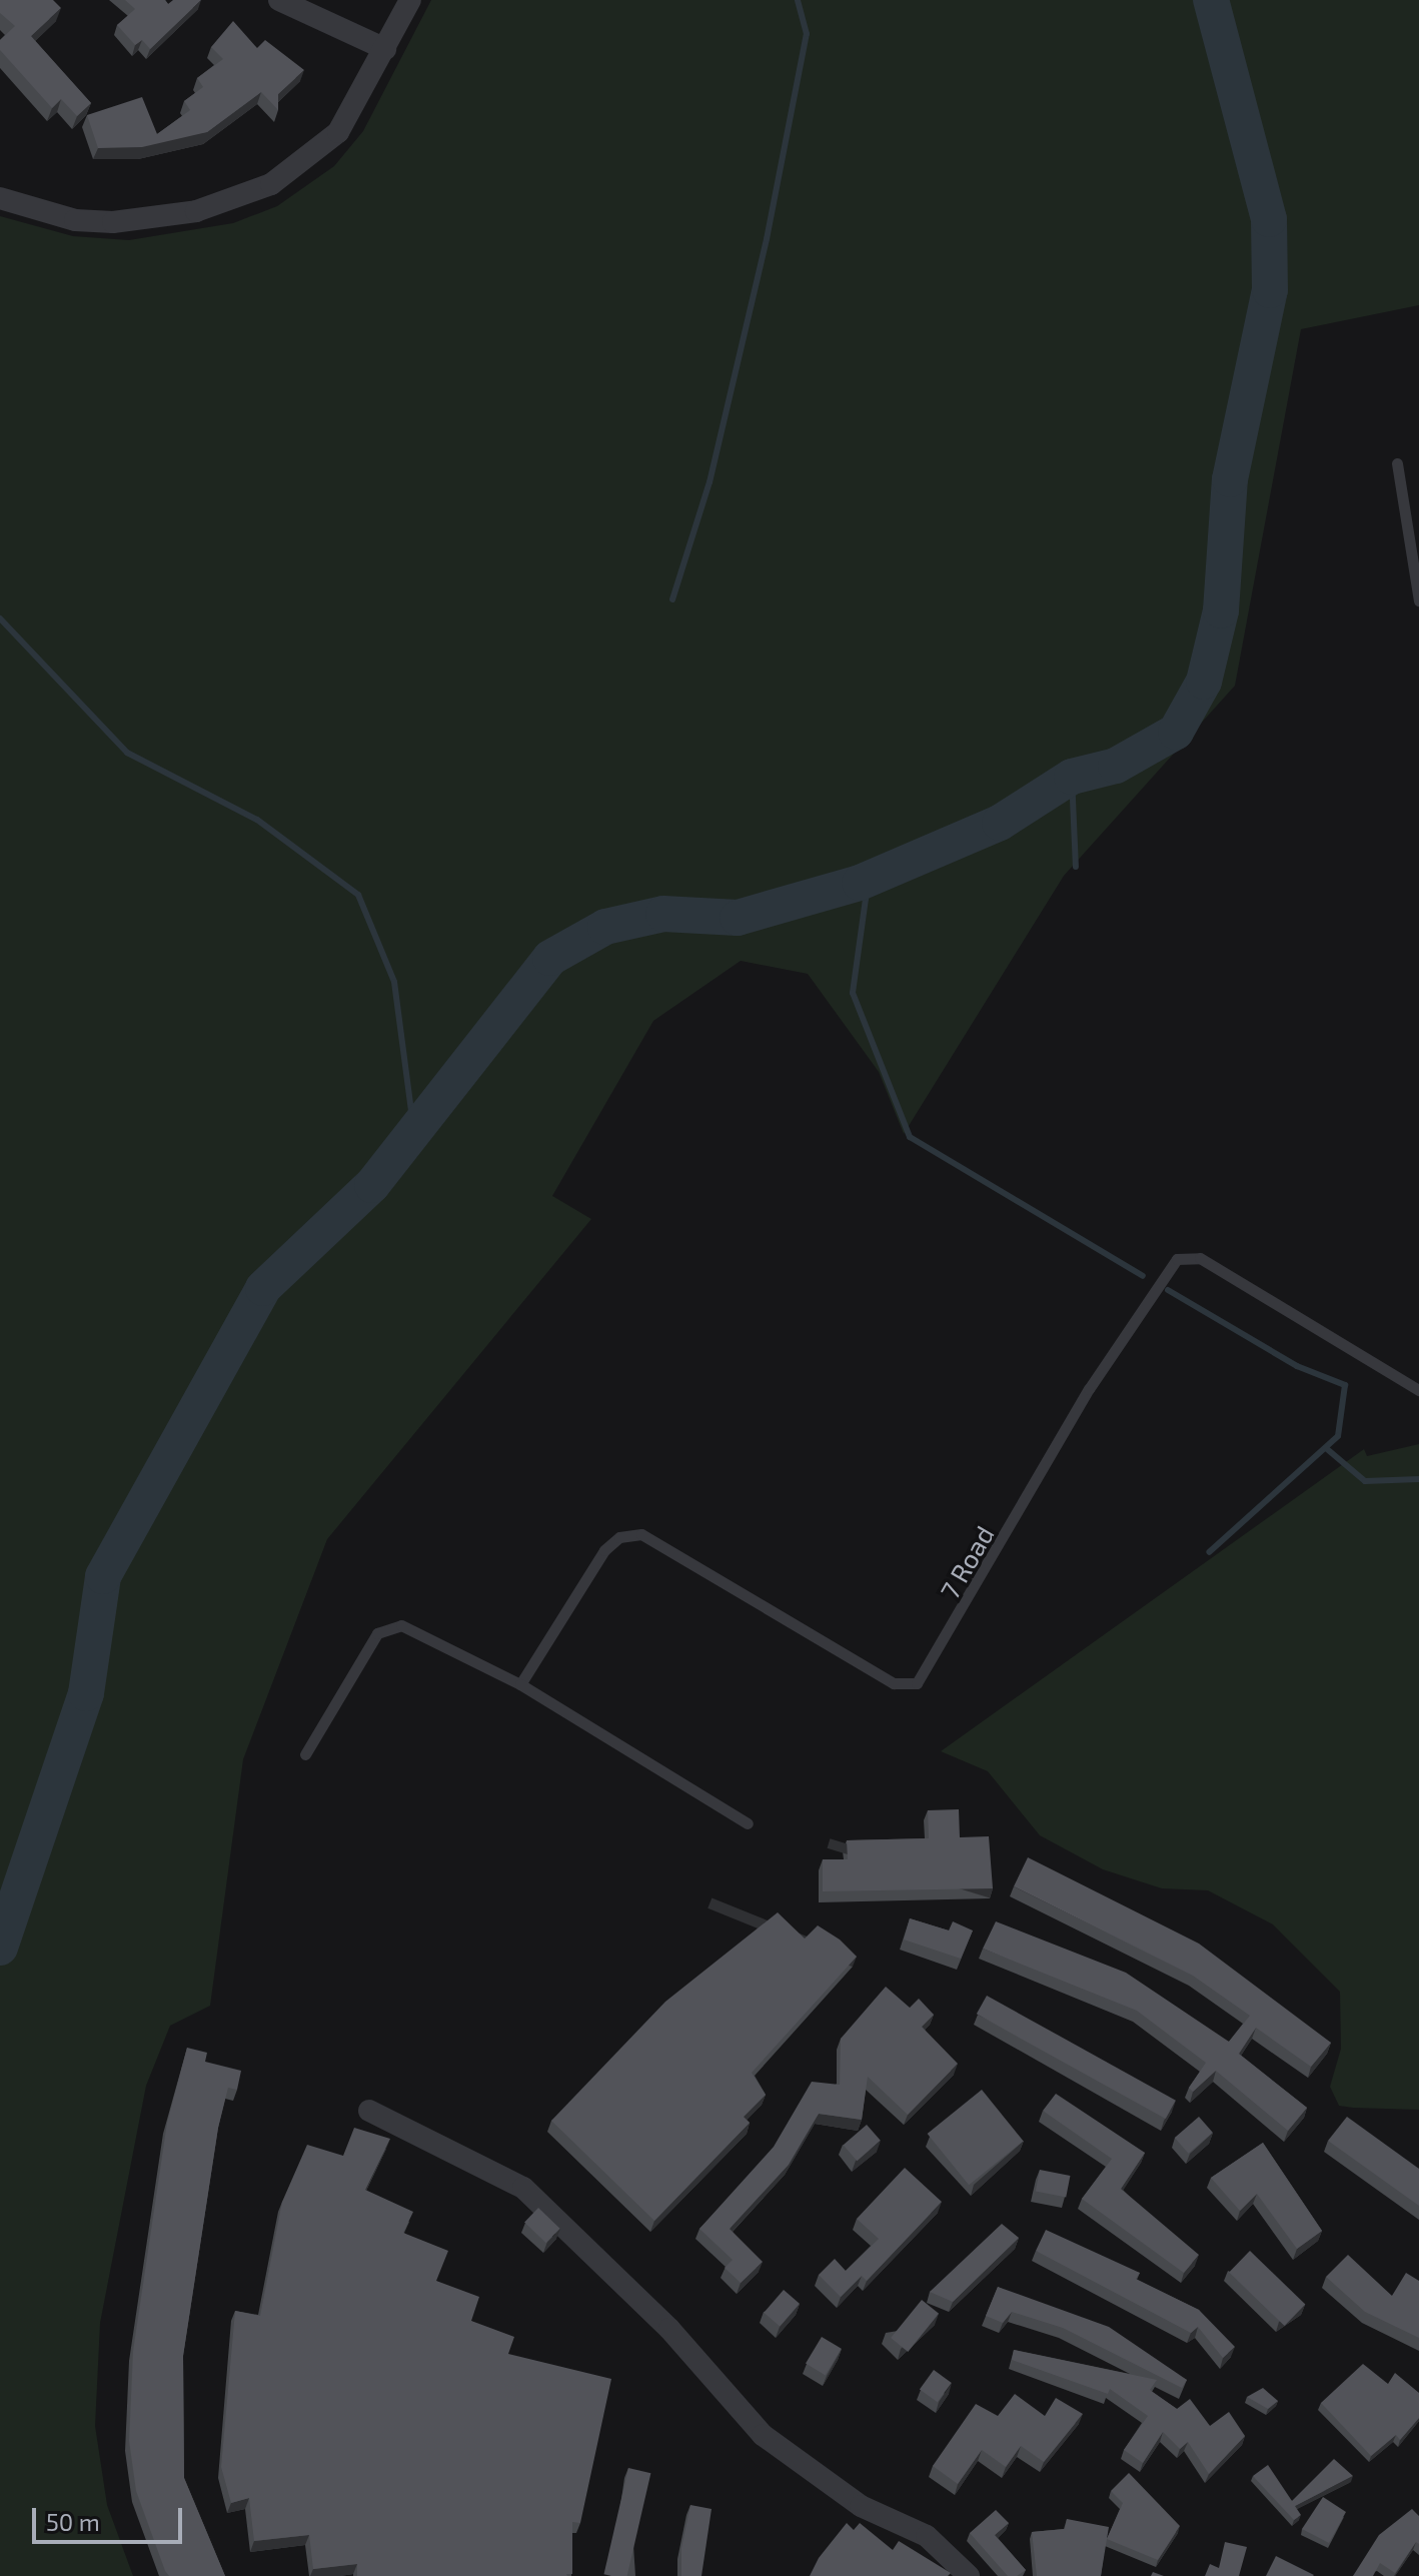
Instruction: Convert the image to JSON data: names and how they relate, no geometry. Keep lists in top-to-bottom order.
{
  "streets": {
    "lane": ["7 Road"]
  },
  "scale_bar": "50 m"
}
